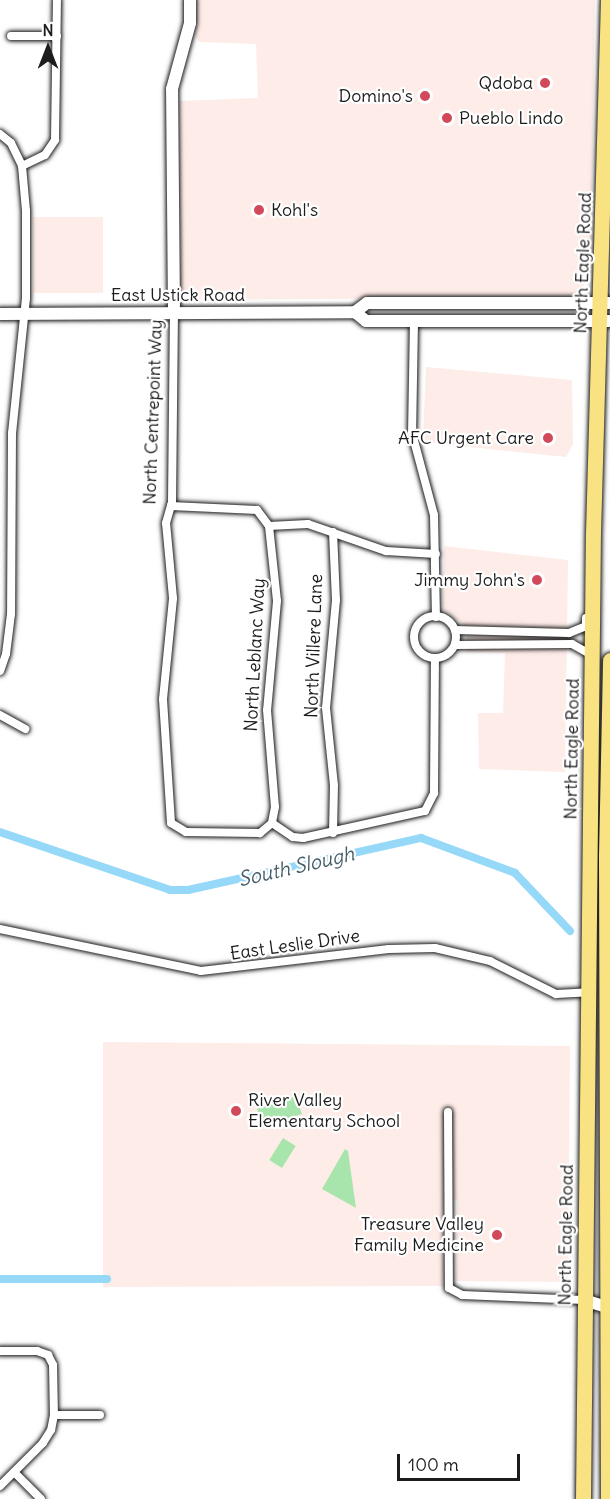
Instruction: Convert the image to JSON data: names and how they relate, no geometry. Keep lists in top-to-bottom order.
{
  "streets": {
    "highway": ["North Eagle Road"],
    "main road": ["East Ustick Road", "North Centrepoint Way"],
    "street": ["North Villere Lane", "North Leblanc Way", "East Leslie Drive"]
  },
  "crossings": [
    ["North Eagle Road", "East Ustick Road"],
    ["North Eagle Road", "East Leslie Drive"],
    ["East Ustick Road", "North Centrepoint Way"],
    ["North Centrepoint Way", "North Leblanc Way"]
  ],
  "water": ["South Slough"],
  "places": [
    "Qdoba",
    "Domino's",
    "Pueblo Lindo",
    "Kohl's",
    "AFC Urgent Care",
    "Jimmy John's",
    "River Valley Elementary School",
    "Treasure Valley Family Medicine"
  ],
  "scale_bar": "100 m",
  "north": "top"
}
